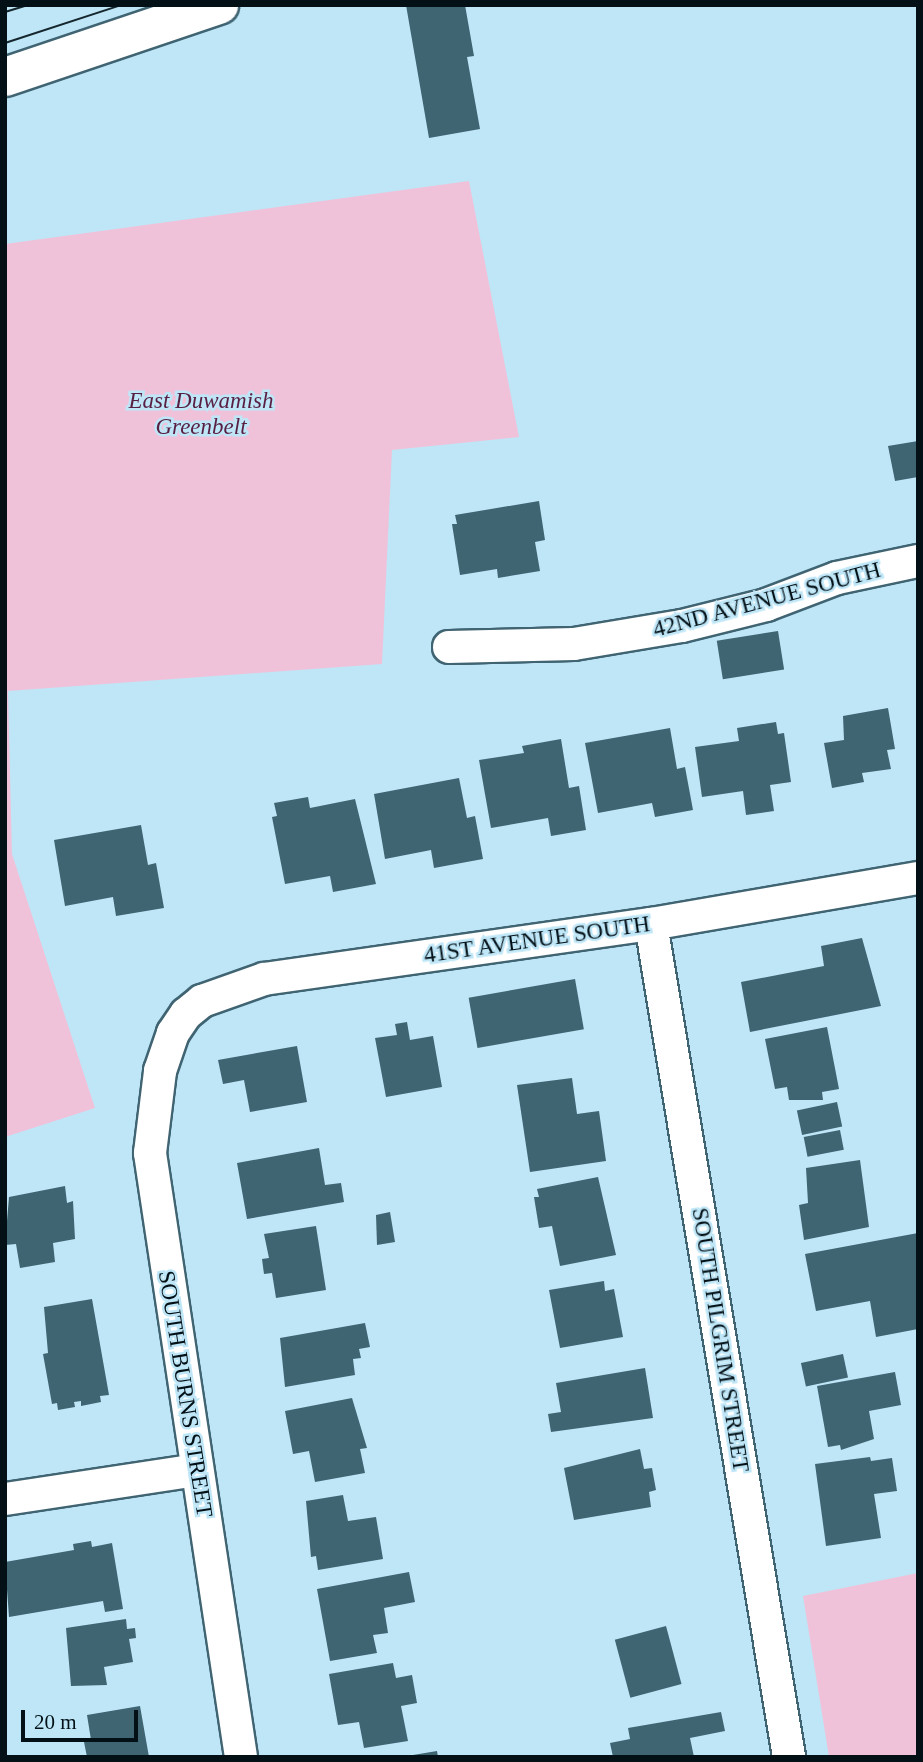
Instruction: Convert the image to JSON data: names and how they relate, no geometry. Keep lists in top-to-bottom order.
{
  "streets": {
    "street": [
      "42ND AVENUE SOUTH",
      "41ST AVENUE SOUTH",
      "SOUTH PILGRIM STREET",
      "SOUTH BURNS STREET"
    ]
  },
  "crossings": [
    ["41ST AVENUE SOUTH", "SOUTH PILGRIM STREET"],
    ["41ST AVENUE SOUTH", "SOUTH BURNS STREET"]
  ],
  "parks": ["East Duwamish Greenbelt"],
  "scale_bar": "20 m"
}
